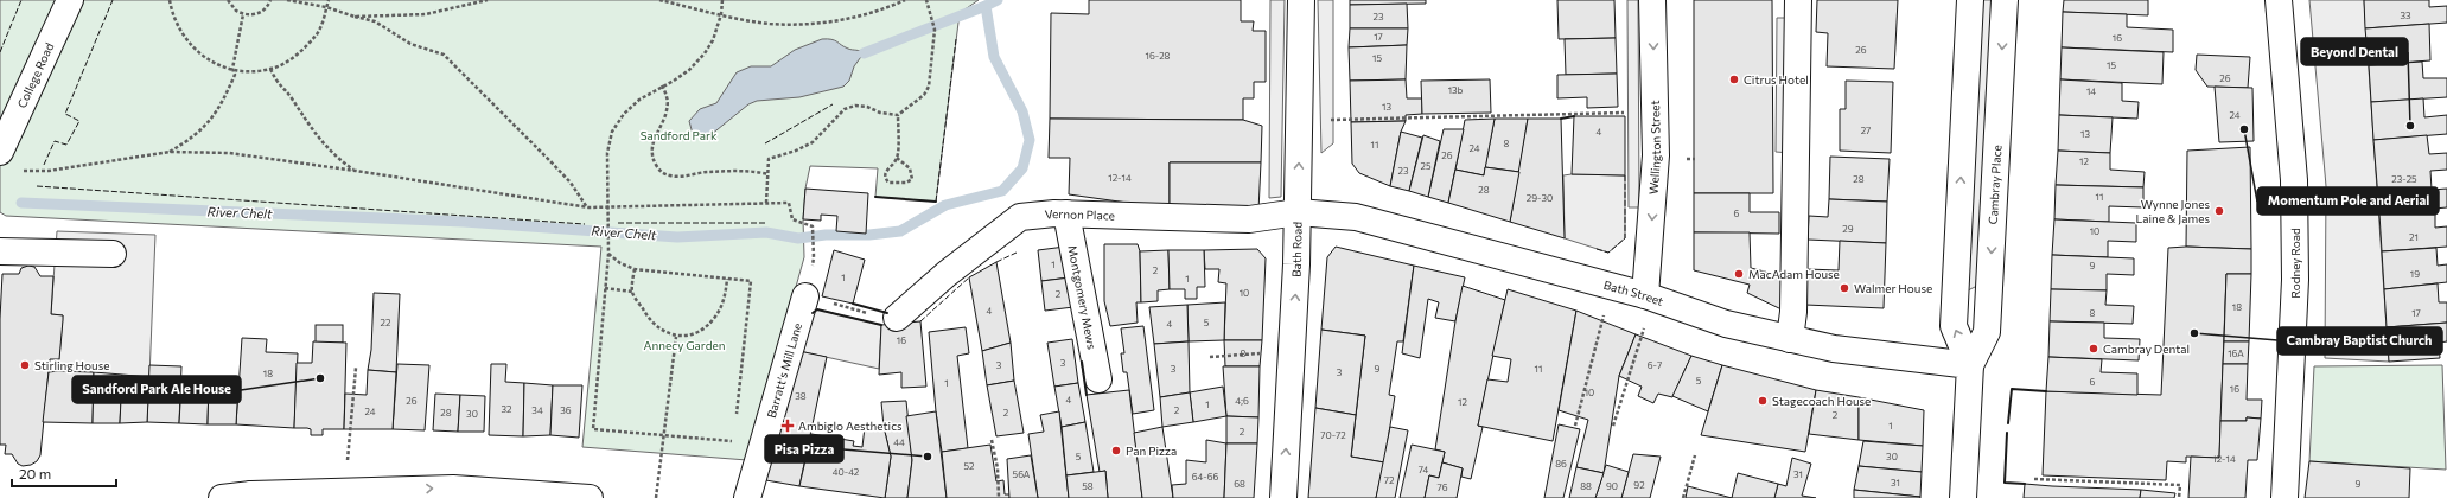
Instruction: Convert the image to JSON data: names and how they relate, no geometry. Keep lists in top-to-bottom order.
{
  "streets": {
    "main road": [
      "College Road",
      "Wellington Street",
      "Cambray Place",
      "Vernon Place",
      "Bath Road",
      "Rodney Road",
      "Bath Street",
      "Montgomery Mews",
      "Barratt's Mill Lane"
    ]
  },
  "crossings": [
    ["Wellington Street", "Bath Street"],
    ["Cambray Place", "Bath Street"],
    ["Vernon Place", "Bath Road"],
    ["Vernon Place", "Bath Street"],
    ["Vernon Place", "Montgomery Mews"],
    ["Bath Road", "Bath Street"]
  ],
  "one_way": ["Bath Road"],
  "water": ["River Chelt"],
  "parks": ["Sandford Park", "Annecy Garden"],
  "places": {
    "other": [
      "Citrus Hotel",
      "Beyond Dental",
      "Momentum Pole and Aerial",
      "Wynne Jones Laine & James",
      "MacAdam House",
      "Walmer House",
      "Cambray Baptist Church",
      "Cambray Dental",
      "Stirling House",
      "Sandford Park Ale House",
      "Stagecoach House",
      "Pan Pizza",
      "Pisa Pizza"
    ],
    "health": ["Ambiglo Aesthetics"]
  },
  "house_numbers": [
    "33",
    "23",
    "17",
    "16",
    "26",
    "16-28",
    "15",
    "15",
    "26",
    "13b",
    "14",
    "13",
    "24",
    "27",
    "4",
    "13",
    "8",
    "11",
    "24",
    "26",
    "12",
    "25",
    "23",
    "12-14",
    "28",
    "23-25",
    "28",
    "11",
    "29-30",
    "6",
    "29",
    "10",
    "21",
    "1",
    "9",
    "2",
    "19",
    "1",
    "1",
    "10",
    "2",
    "18",
    "4",
    "8",
    "17",
    "22",
    "5",
    "4",
    "16",
    "8",
    "16A",
    "3",
    "3",
    "6-7",
    "3",
    "9",
    "11",
    "3",
    "18",
    "5",
    "6",
    "1",
    "16",
    "10",
    "38",
    "4",
    "26",
    "4;6",
    "12",
    "1",
    "32",
    "34",
    "36",
    "2",
    "24",
    "28",
    "2",
    "30",
    "2",
    "1",
    "2",
    "70-72",
    "44",
    "5",
    "30",
    "12-14",
    "86",
    "52",
    "74",
    "40-42",
    "56A",
    "31",
    "64-66",
    "72",
    "31",
    "68",
    "9",
    "92",
    "58",
    "88",
    "90",
    "76"
  ],
  "scale_bar": "20 m"
}
